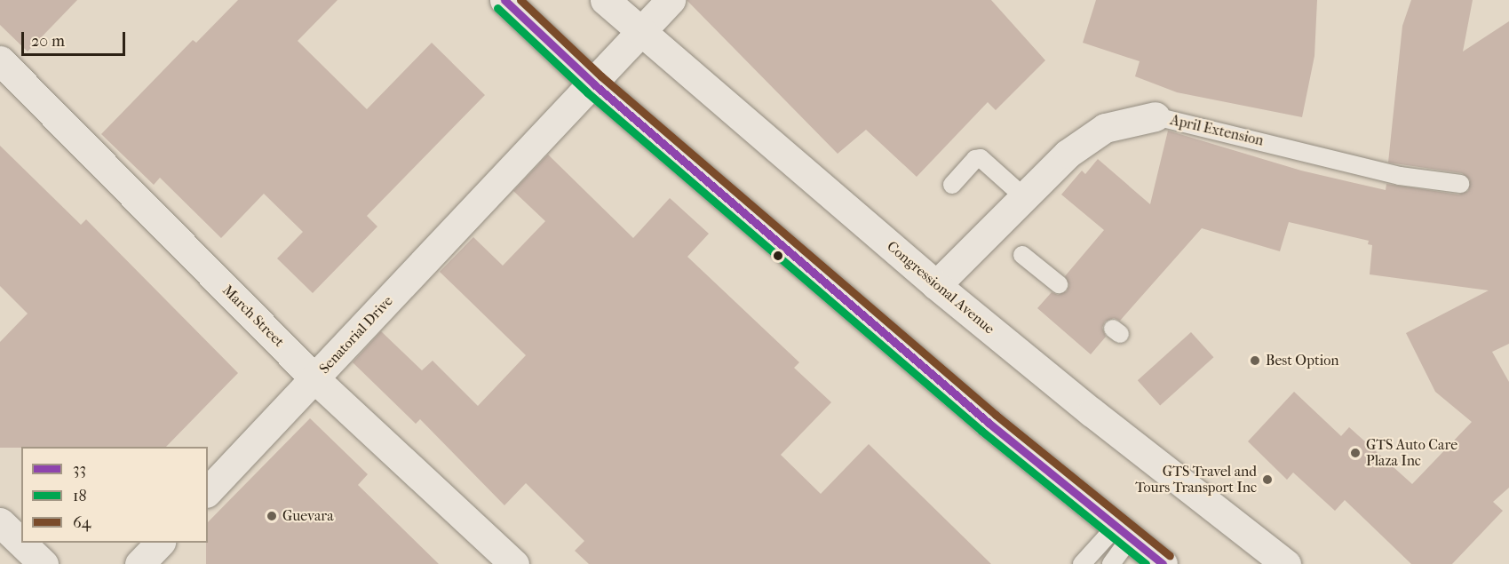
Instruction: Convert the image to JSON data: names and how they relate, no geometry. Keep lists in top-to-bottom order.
{
  "streets": {
    "street": [
      "April Extension",
      "Congressional Avenue",
      "March Street",
      "Senatorial Drive"
    ]
  },
  "crossings": [
    ["April Extension", "Congressional Avenue"],
    ["Congressional Avenue", "Senatorial Drive"],
    ["March Street", "Senatorial Drive"]
  ],
  "places": [
    "Best Option",
    "GTS Auto Care Plaza Inc",
    "GTS Travel and Tours Transport Inc",
    "Guevara"
  ],
  "lines": ["transit line 33", "transit line 64", "transit line 18"],
  "legend": ["33", "18", "64"],
  "scale_bar": "20 m"
}
